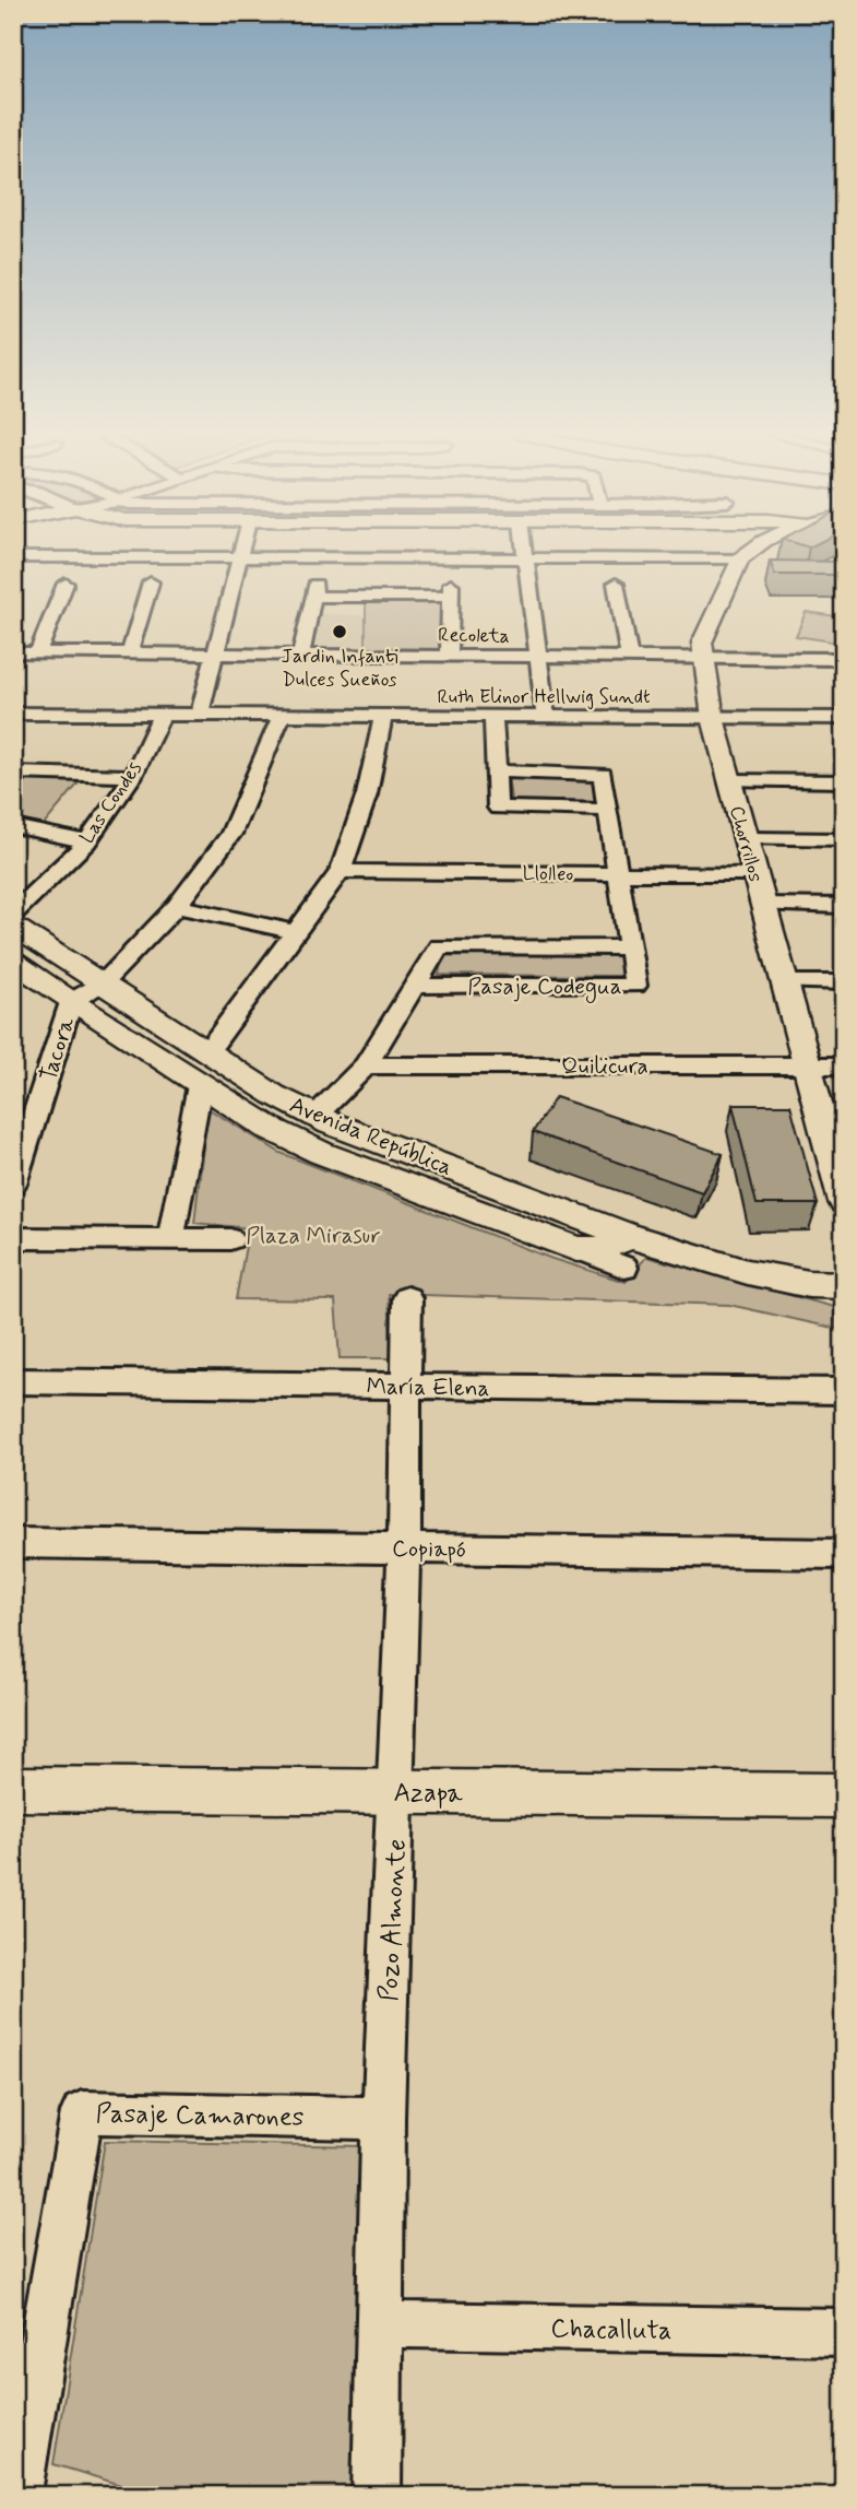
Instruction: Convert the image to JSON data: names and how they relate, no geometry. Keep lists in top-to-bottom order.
{
  "streets": {
    "street": [
      "Recoleta",
      "Ruth Elinor Hellwig Sundt",
      "Las Condes",
      "Chorrillos",
      "Llolleo",
      "Pasaje Codegua",
      "Tacora",
      "Quilicura",
      "Avenida República",
      "María Elena",
      "Copiapó",
      "Azapa",
      "Pozo Almonte",
      "Pasaje Camarones",
      "Chacalluta"
    ]
  },
  "crossings": [
    ["Recoleta", "Chorrillos"],
    ["Ruth Elinor Hellwig Sundt", "Las Condes"],
    ["Ruth Elinor Hellwig Sundt", "Chorrillos"],
    ["Chorrillos", "Llolleo"],
    ["Chorrillos", "Quilicura"],
    ["Llolleo", "Pasaje Codegua"],
    ["Pasaje Codegua", "Quilicura"],
    ["Pasaje Codegua", "Avenida República"],
    ["Tacora", "Avenida República"],
    ["María Elena", "Pozo Almonte"],
    ["Copiapó", "Pozo Almonte"],
    ["Azapa", "Pozo Almonte"],
    ["Pozo Almonte", "Pasaje Camarones"],
    ["Pozo Almonte", "Chacalluta"]
  ],
  "parks": ["Plaza Mirasur"],
  "places": ["Jardin Infanti Dulces Sueños"]
}
